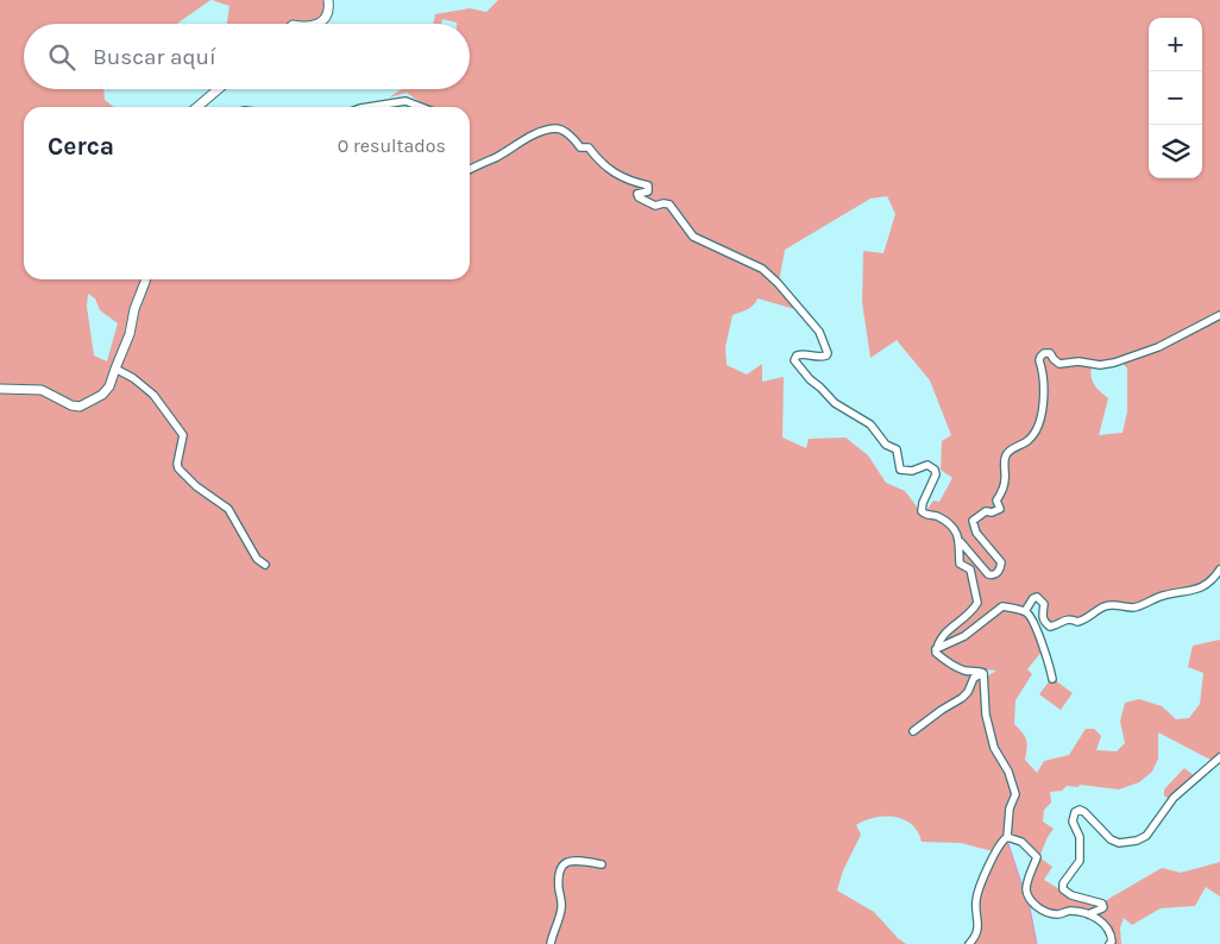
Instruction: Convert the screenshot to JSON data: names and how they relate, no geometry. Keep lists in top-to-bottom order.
{
  "page": {
    "map_buttons": ["+", "−"],
    "search": "Buscar aquí",
    "heading": ["Cerca", "0 resultados"]
  }
}
